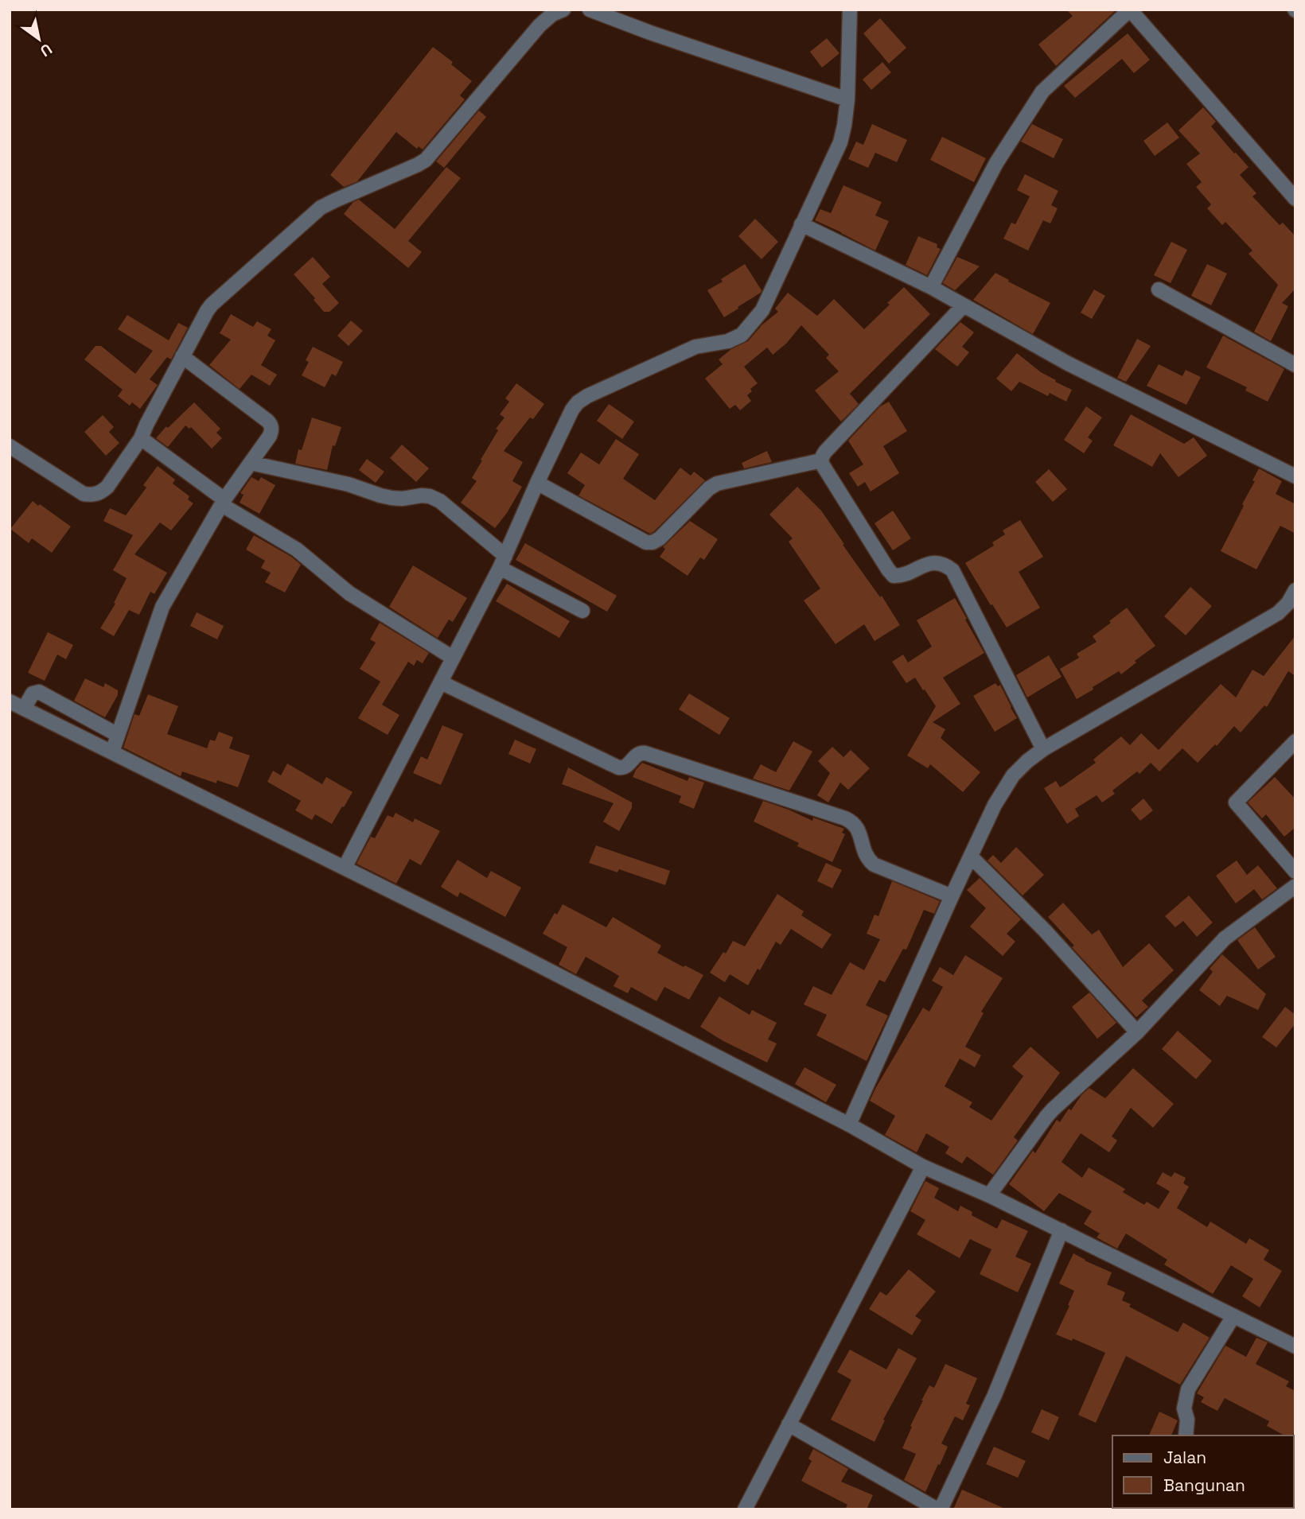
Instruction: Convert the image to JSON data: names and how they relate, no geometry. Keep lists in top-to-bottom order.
{
  "legend": ["Jalan", "Bangunan"],
  "north": "bottom right"
}
